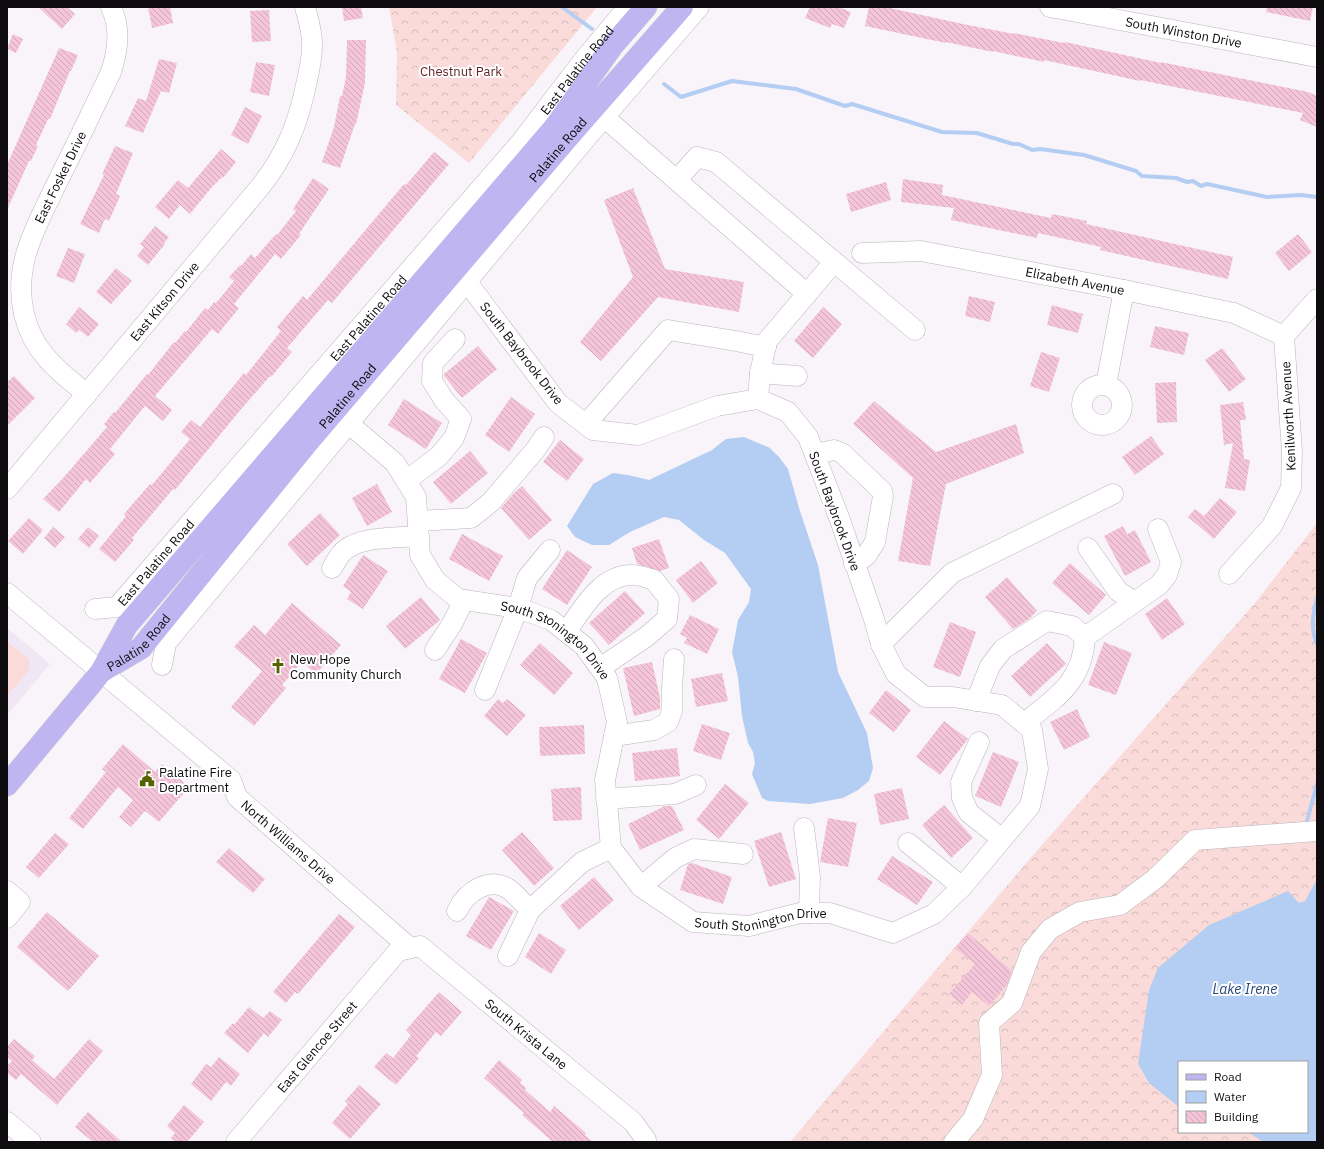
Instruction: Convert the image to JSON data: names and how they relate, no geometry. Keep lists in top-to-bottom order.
{
  "streets": {
    "main road": ["Palatine Road"],
    "street": [
      "South Winston Drive",
      "East Palatine Road",
      "East Fosket Drive",
      "Elizabeth Avenue",
      "East Kitson Drive",
      "South Baybrook Drive",
      "Kenilworth Avenue",
      "South Stonington Drive",
      "North Williams Drive",
      "South Krista Lane",
      "East Glencoe Street"
    ]
  },
  "crossings": [
    ["Palatine Road", "South Baybrook Drive"],
    ["Palatine Road", "South Stonington Drive"],
    ["Palatine Road", "North Williams Drive"],
    ["East Fosket Drive", "East Kitson Drive"],
    ["Elizabeth Avenue", "Kenilworth Avenue"],
    ["South Baybrook Drive", "South Stonington Drive"],
    ["North Williams Drive", "South Krista Lane"],
    ["North Williams Drive", "East Glencoe Street"],
    ["South Krista Lane", "East Glencoe Street"]
  ],
  "water": ["Lake Irene"],
  "parks": ["Chestnut Park"],
  "places": {
    "church": ["New Hope Community Church"],
    "public building": ["Palatine Fire Department"]
  },
  "legend": ["Road", "Water", "Building"]
}
